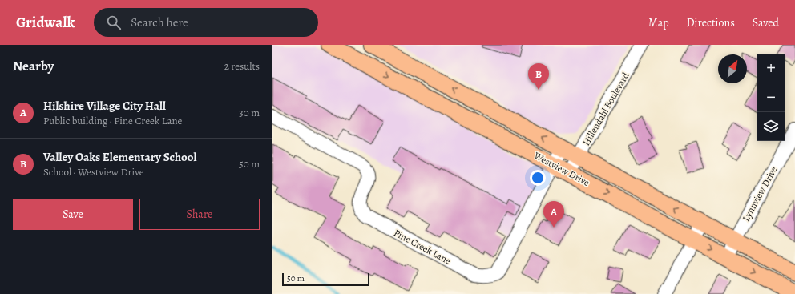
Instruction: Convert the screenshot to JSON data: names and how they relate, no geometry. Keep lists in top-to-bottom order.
{
  "streets": {
    "main road": ["Westview Drive"],
    "street": ["Hillendahl Boulevard", "Lynnview Drive", "Pine Creek Lane"]
  },
  "crossings": [
    ["Hillendahl Boulevard", "Westview Drive"],
    ["Westview Drive", "Lynnview Drive"],
    ["Westview Drive", "Pine Creek Lane"]
  ],
  "scale_bar": "50 m",
  "north": "top right",
  "page": {
    "header": "Gridwalk",
    "search": "Search here",
    "nav": ["Map", "Directions", "Saved"],
    "heading": ["Nearby", "2 results"],
    "map_buttons": ["+", "−"],
    "pins": ["B", "A"],
    "list": [
      {
        "mark": "A",
        "name": "Hilshire Village City Hall",
        "note": "Public building · Pine Creek Lane",
        "value": "30 m"
      },
      {
        "mark": "B",
        "name": "Valley Oaks Elementary School",
        "note": "School · Westview Drive",
        "value": "50 m"
      }
    ],
    "buttons": ["Save", "Share"],
    "scale": "50 m"
  }
}
